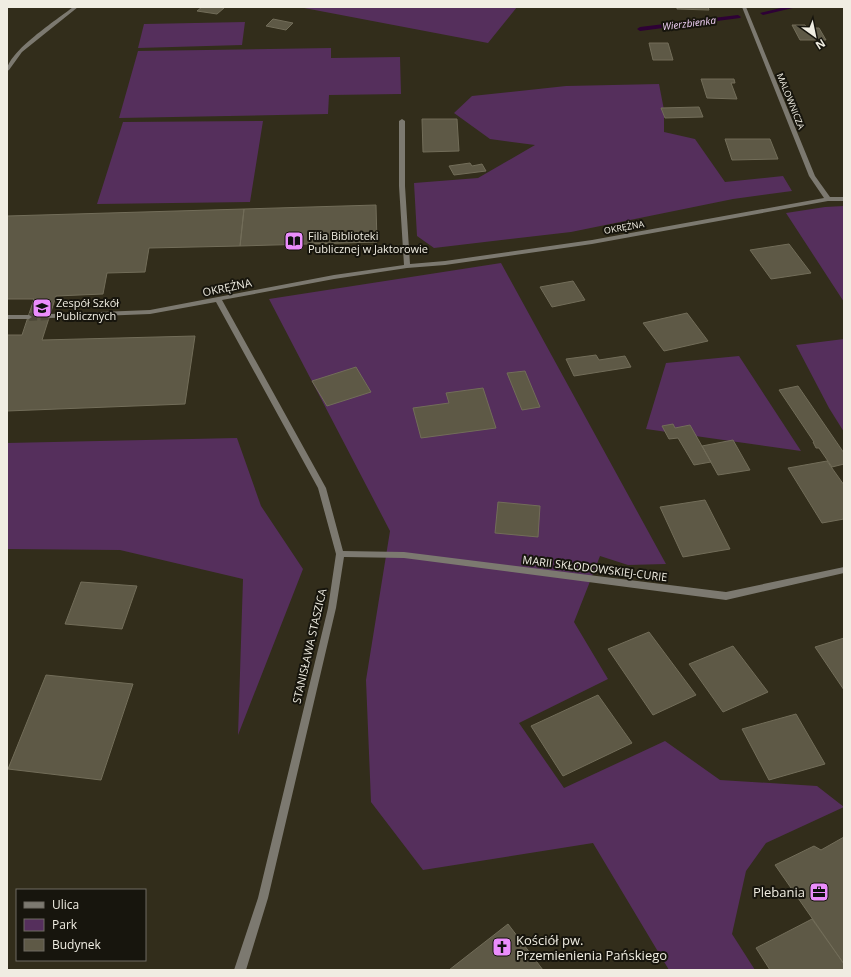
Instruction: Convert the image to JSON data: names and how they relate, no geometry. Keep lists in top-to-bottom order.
{
  "streets": {
    "street": [
      "MALOWNICZA",
      "OKRĘŻNA",
      "MARII SKŁODOWSKIEJ-CURIE",
      "STANISŁAWA STASZICA"
    ]
  },
  "crossings": [
    ["MALOWNICZA", "OKRĘŻNA"],
    ["OKRĘŻNA", "STANISŁAWA STASZICA"],
    ["MARII SKŁODOWSKIEJ-CURIE", "STANISŁAWA STASZICA"]
  ],
  "water": ["Wierzbienka"],
  "places": {
    "library": ["Filia Biblioteki Publicznej w Jaktorowie"],
    "school or university": ["Zespół Szkół Publicznych"],
    "office": ["Plebania"],
    "church": ["Kościół pw. Przemienienia Pańskiego"]
  },
  "legend": ["Ulica", "Park", "Budynek"],
  "north": "bottom right"
}
